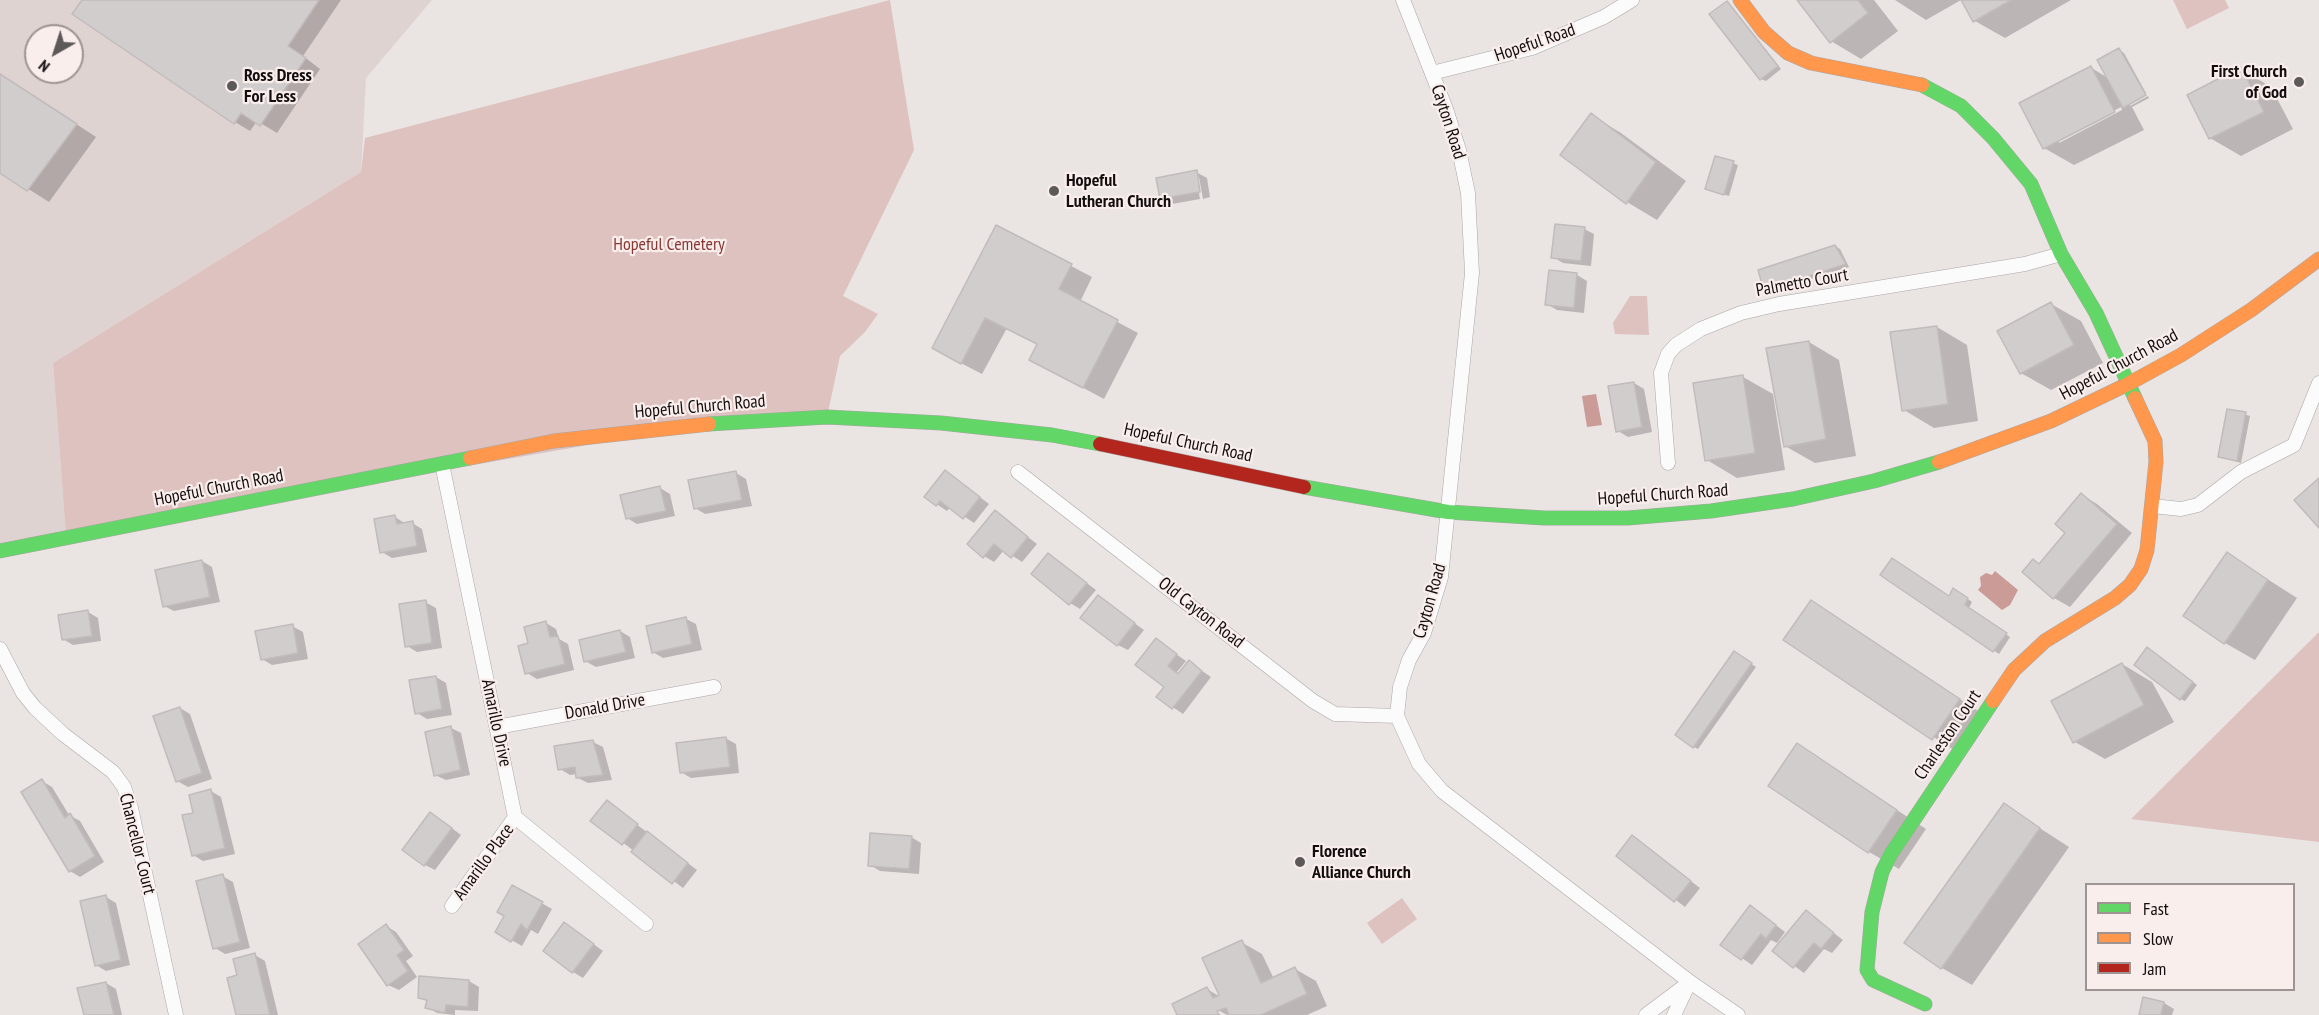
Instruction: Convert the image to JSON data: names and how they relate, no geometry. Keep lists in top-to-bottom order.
{
  "streets": {
    "main road": ["Hopeful Church Road", "Charleston Court"],
    "street": [
      "Hopeful Road",
      "Cayton Road",
      "Palmetto Court",
      "Old Cayton Road",
      "Donald Drive",
      "Amarillo Drive",
      "Chancellor Court",
      "Amarillo Place"
    ]
  },
  "crossings": [
    ["Hopeful Road", "Cayton Road"],
    ["Cayton Road", "Hopeful Church Road"],
    ["Cayton Road", "Old Cayton Road"],
    ["Hopeful Church Road", "Amarillo Drive"],
    ["Hopeful Church Road", "Charleston Court"],
    ["Donald Drive", "Amarillo Drive"],
    ["Amarillo Drive", "Amarillo Place"]
  ],
  "parks": ["Hopeful Cemetery"],
  "places": [
    "First Church of God",
    "Ross Dress For Less",
    "Hopeful Lutheran Church",
    "Florence Alliance Church"
  ],
  "legend": ["Fast", "Slow", "Jam"],
  "north": "bottom left"
}
